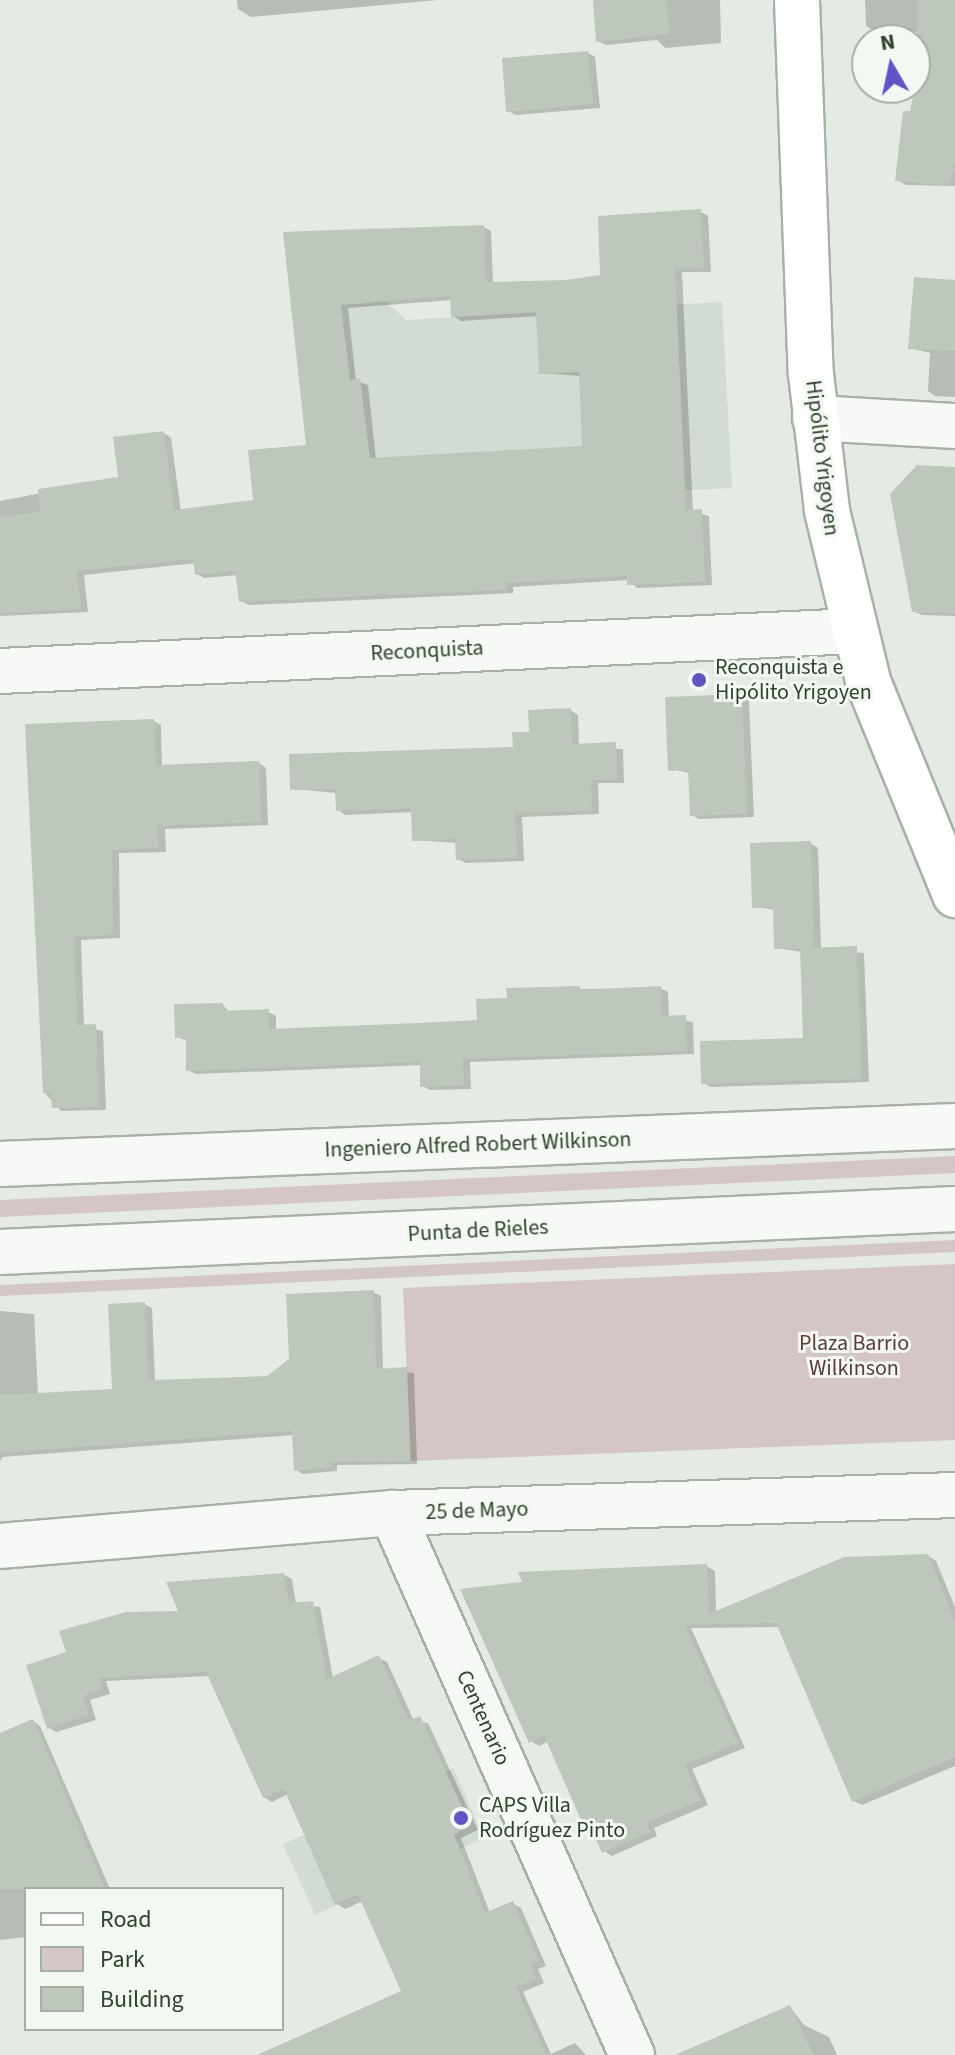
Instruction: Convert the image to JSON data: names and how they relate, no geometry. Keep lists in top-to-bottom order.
{
  "streets": {
    "main road": ["Hipólito Yrigoyen"],
    "street": [
      "Reconquista",
      "Ingeniero Alfred Robert Wilkinson",
      "Punta de Rieles",
      "25 de Mayo",
      "Centenario"
    ]
  },
  "crossings": [
    ["Hipólito Yrigoyen", "Reconquista"],
    ["25 de Mayo", "Centenario"]
  ],
  "parks": ["Plaza Barrio Wilkinson"],
  "places": ["Reconquista e Hipólito Yrigoyen", "CAPS Villa Rodríguez Pinto"],
  "legend": ["Road", "Park", "Building"],
  "north": "top"
}
